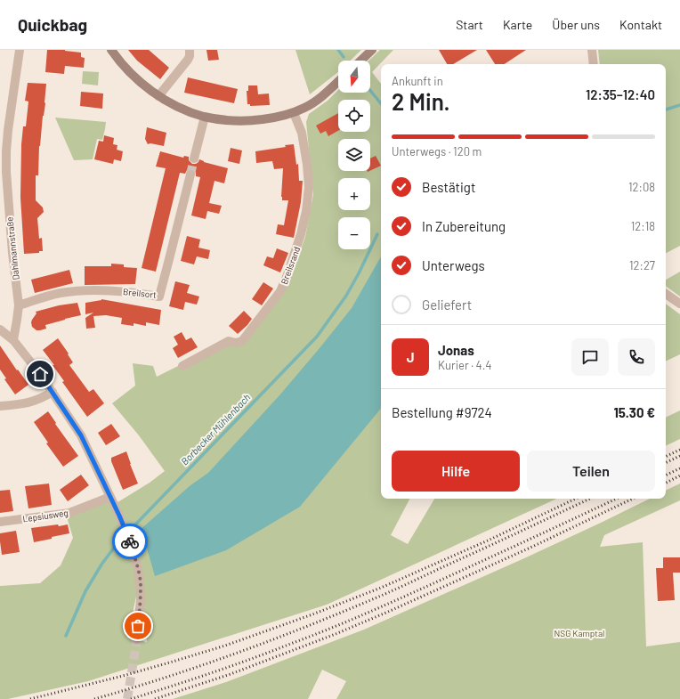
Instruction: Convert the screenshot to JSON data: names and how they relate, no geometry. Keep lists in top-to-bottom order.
{
  "streets": {
    "street": [
      "Dahlmannstraße",
      "Breilsrand",
      "Breilsort",
      "Lepsiusweg"
    ]
  },
  "crossings": [
    ["Dahlmannstraße", "Breilsort"]
  ],
  "water": ["Borbecker Mühlenbach"],
  "parks": ["NSG Kamptal"],
  "north": "bottom",
  "page": {
    "header": "Quickbag",
    "nav": [
      "Start",
      "Karte",
      "Über uns",
      "Kontakt"
    ],
    "map_buttons": ["+", "−"],
    "heading": ["2 Min.", "Ankunft in", "12:35–12:40"],
    "panel": [
      "Jonas",
      "Kurier · 4.4",
      "Bestellung #9724",
      "15.30 €"
    ],
    "bar": "Unterwegs · 120 m",
    "list": [
      ["Bestätigt", "12:08"],
      ["In Zubereitung", "12:18"],
      ["Unterwegs", "12:27"],
      "Geliefert"
    ],
    "round": "J",
    "buttons": ["Hilfe", "Teilen"]
  }
}
